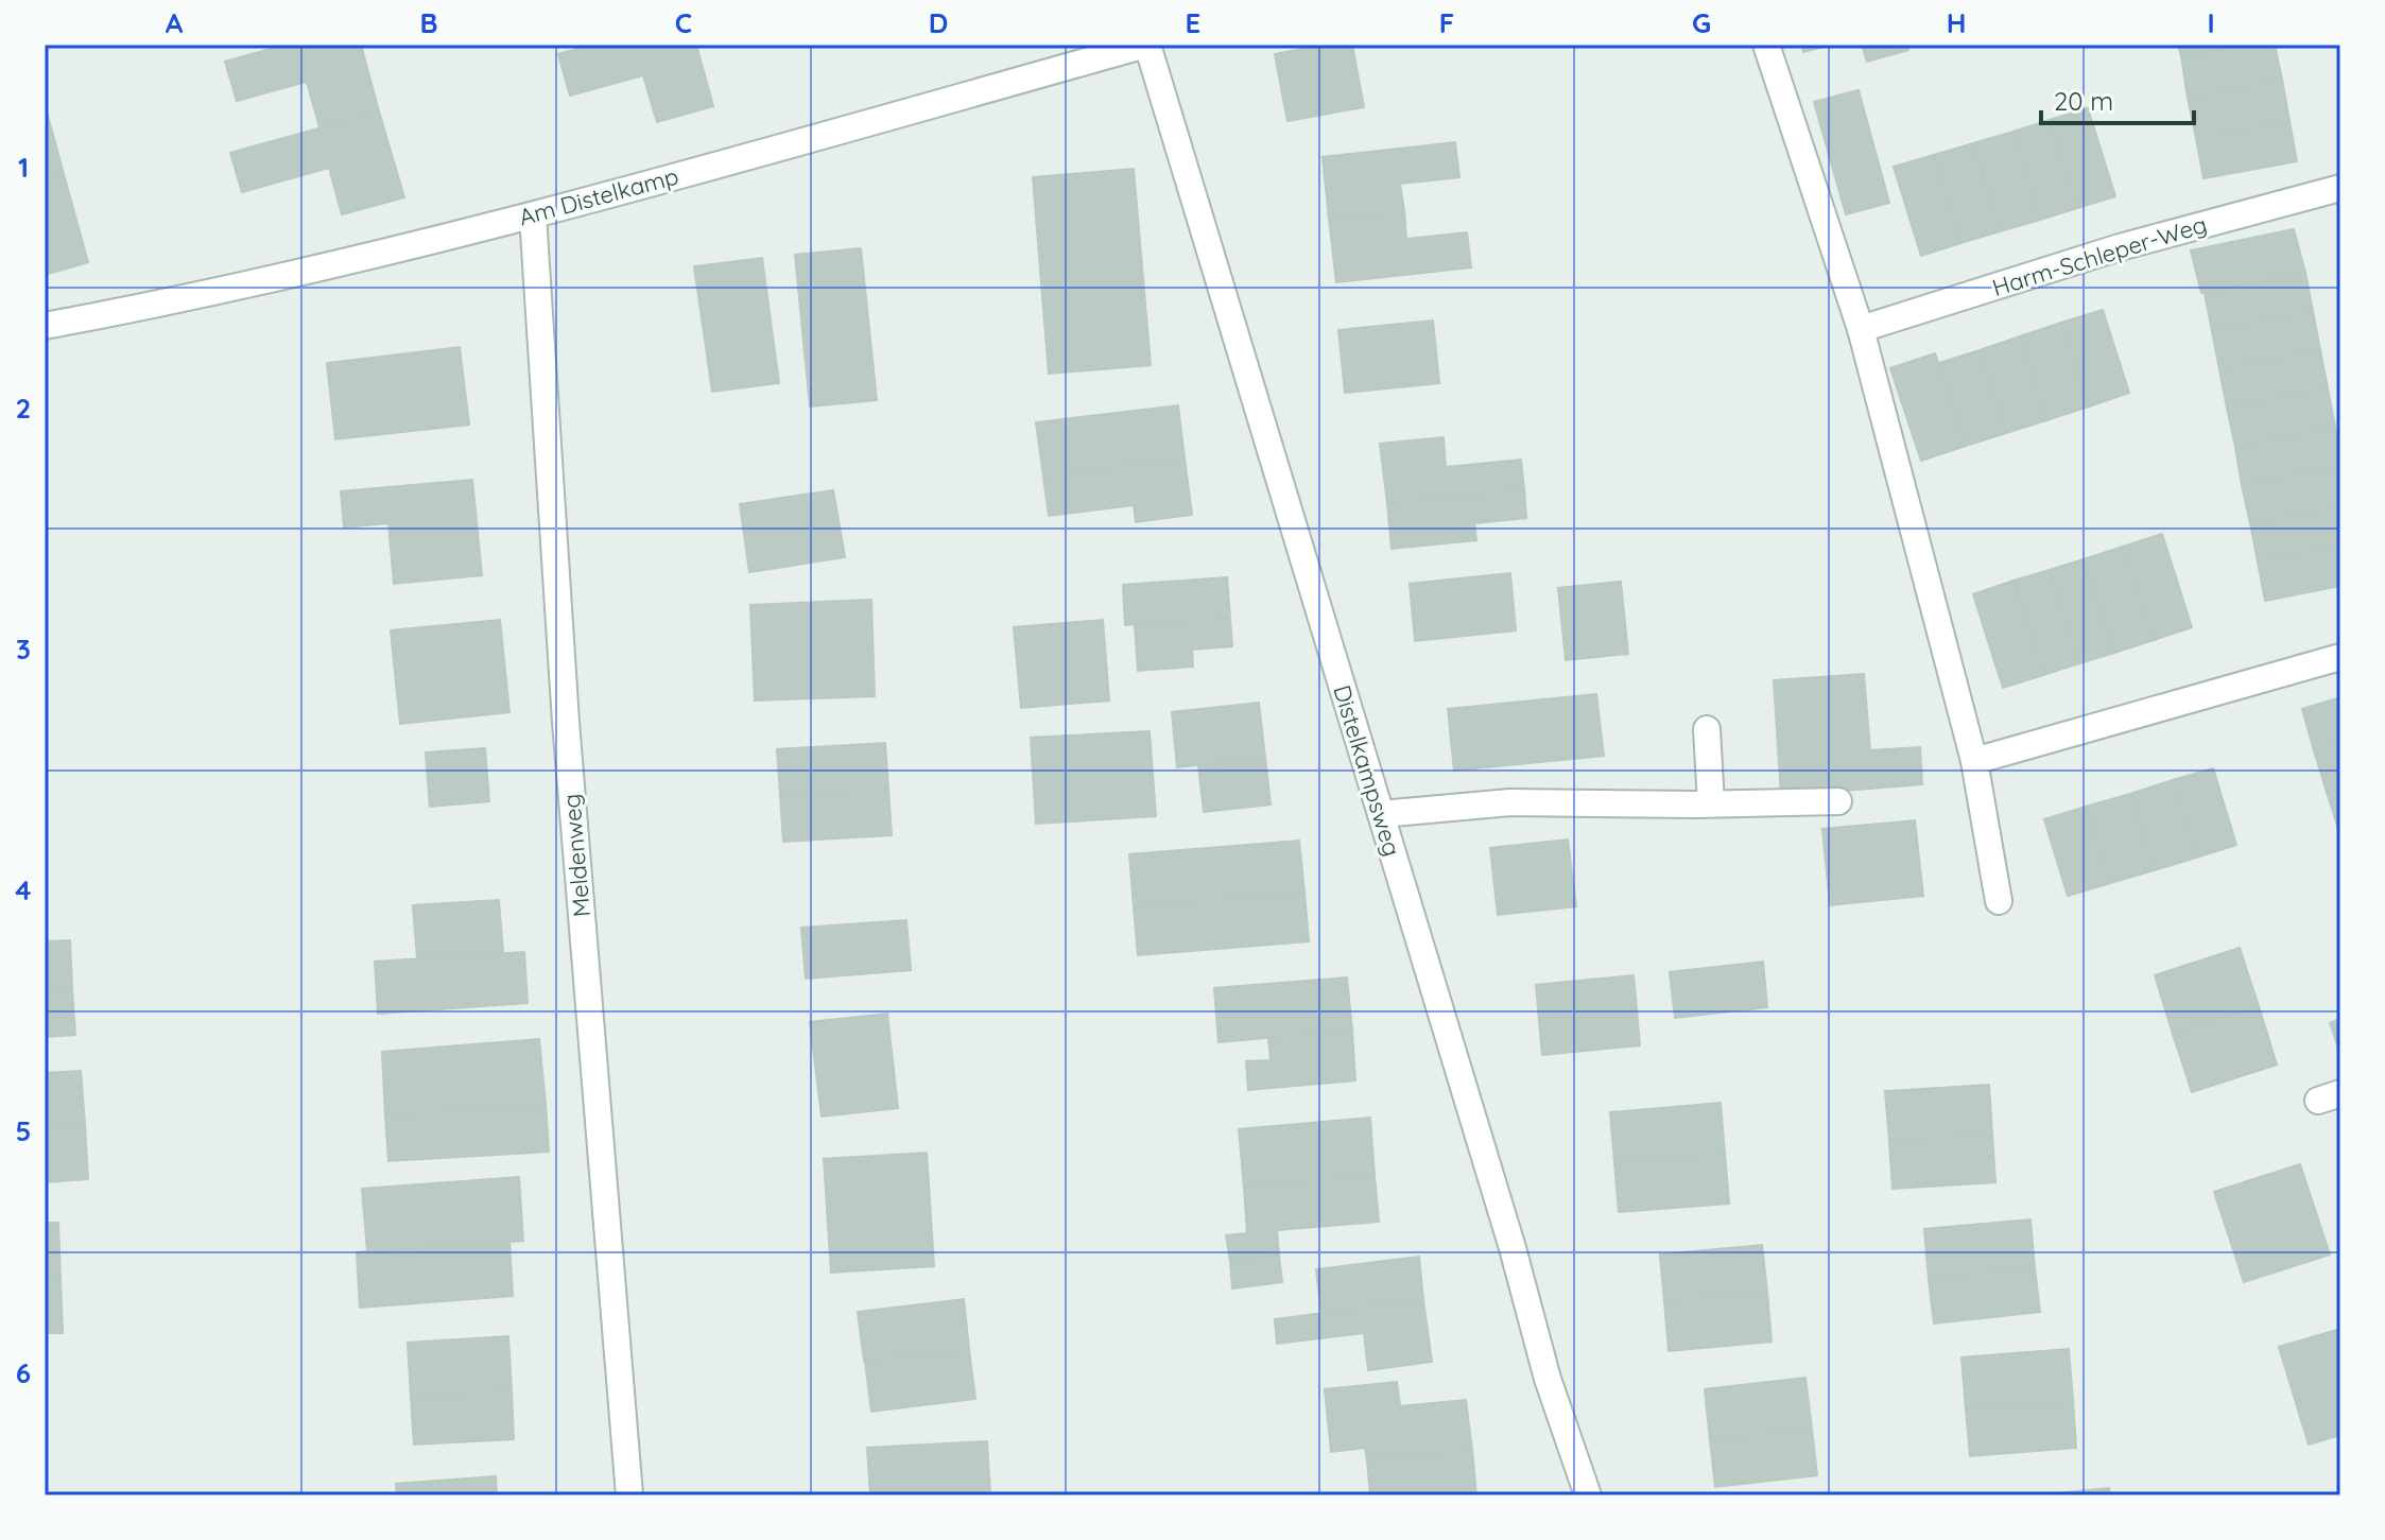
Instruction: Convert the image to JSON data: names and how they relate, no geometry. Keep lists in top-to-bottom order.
{
  "streets": {
    "street": [
      "Am Distelkamp",
      "Harm-Schleper-Weg",
      "Distelkampsweg",
      "Meldenweg"
    ]
  },
  "crossings": [
    ["Am Distelkamp", "Distelkampsweg"],
    ["Am Distelkamp", "Meldenweg"]
  ],
  "scale_bar": "20 m",
  "grid": {
    "columns": [
      "A",
      "B",
      "C",
      "D",
      "E",
      "F",
      "G",
      "H",
      "I"
    ],
    "rows": [
      "1",
      "2",
      "3",
      "4",
      "5",
      "6"
    ]
  }
}
